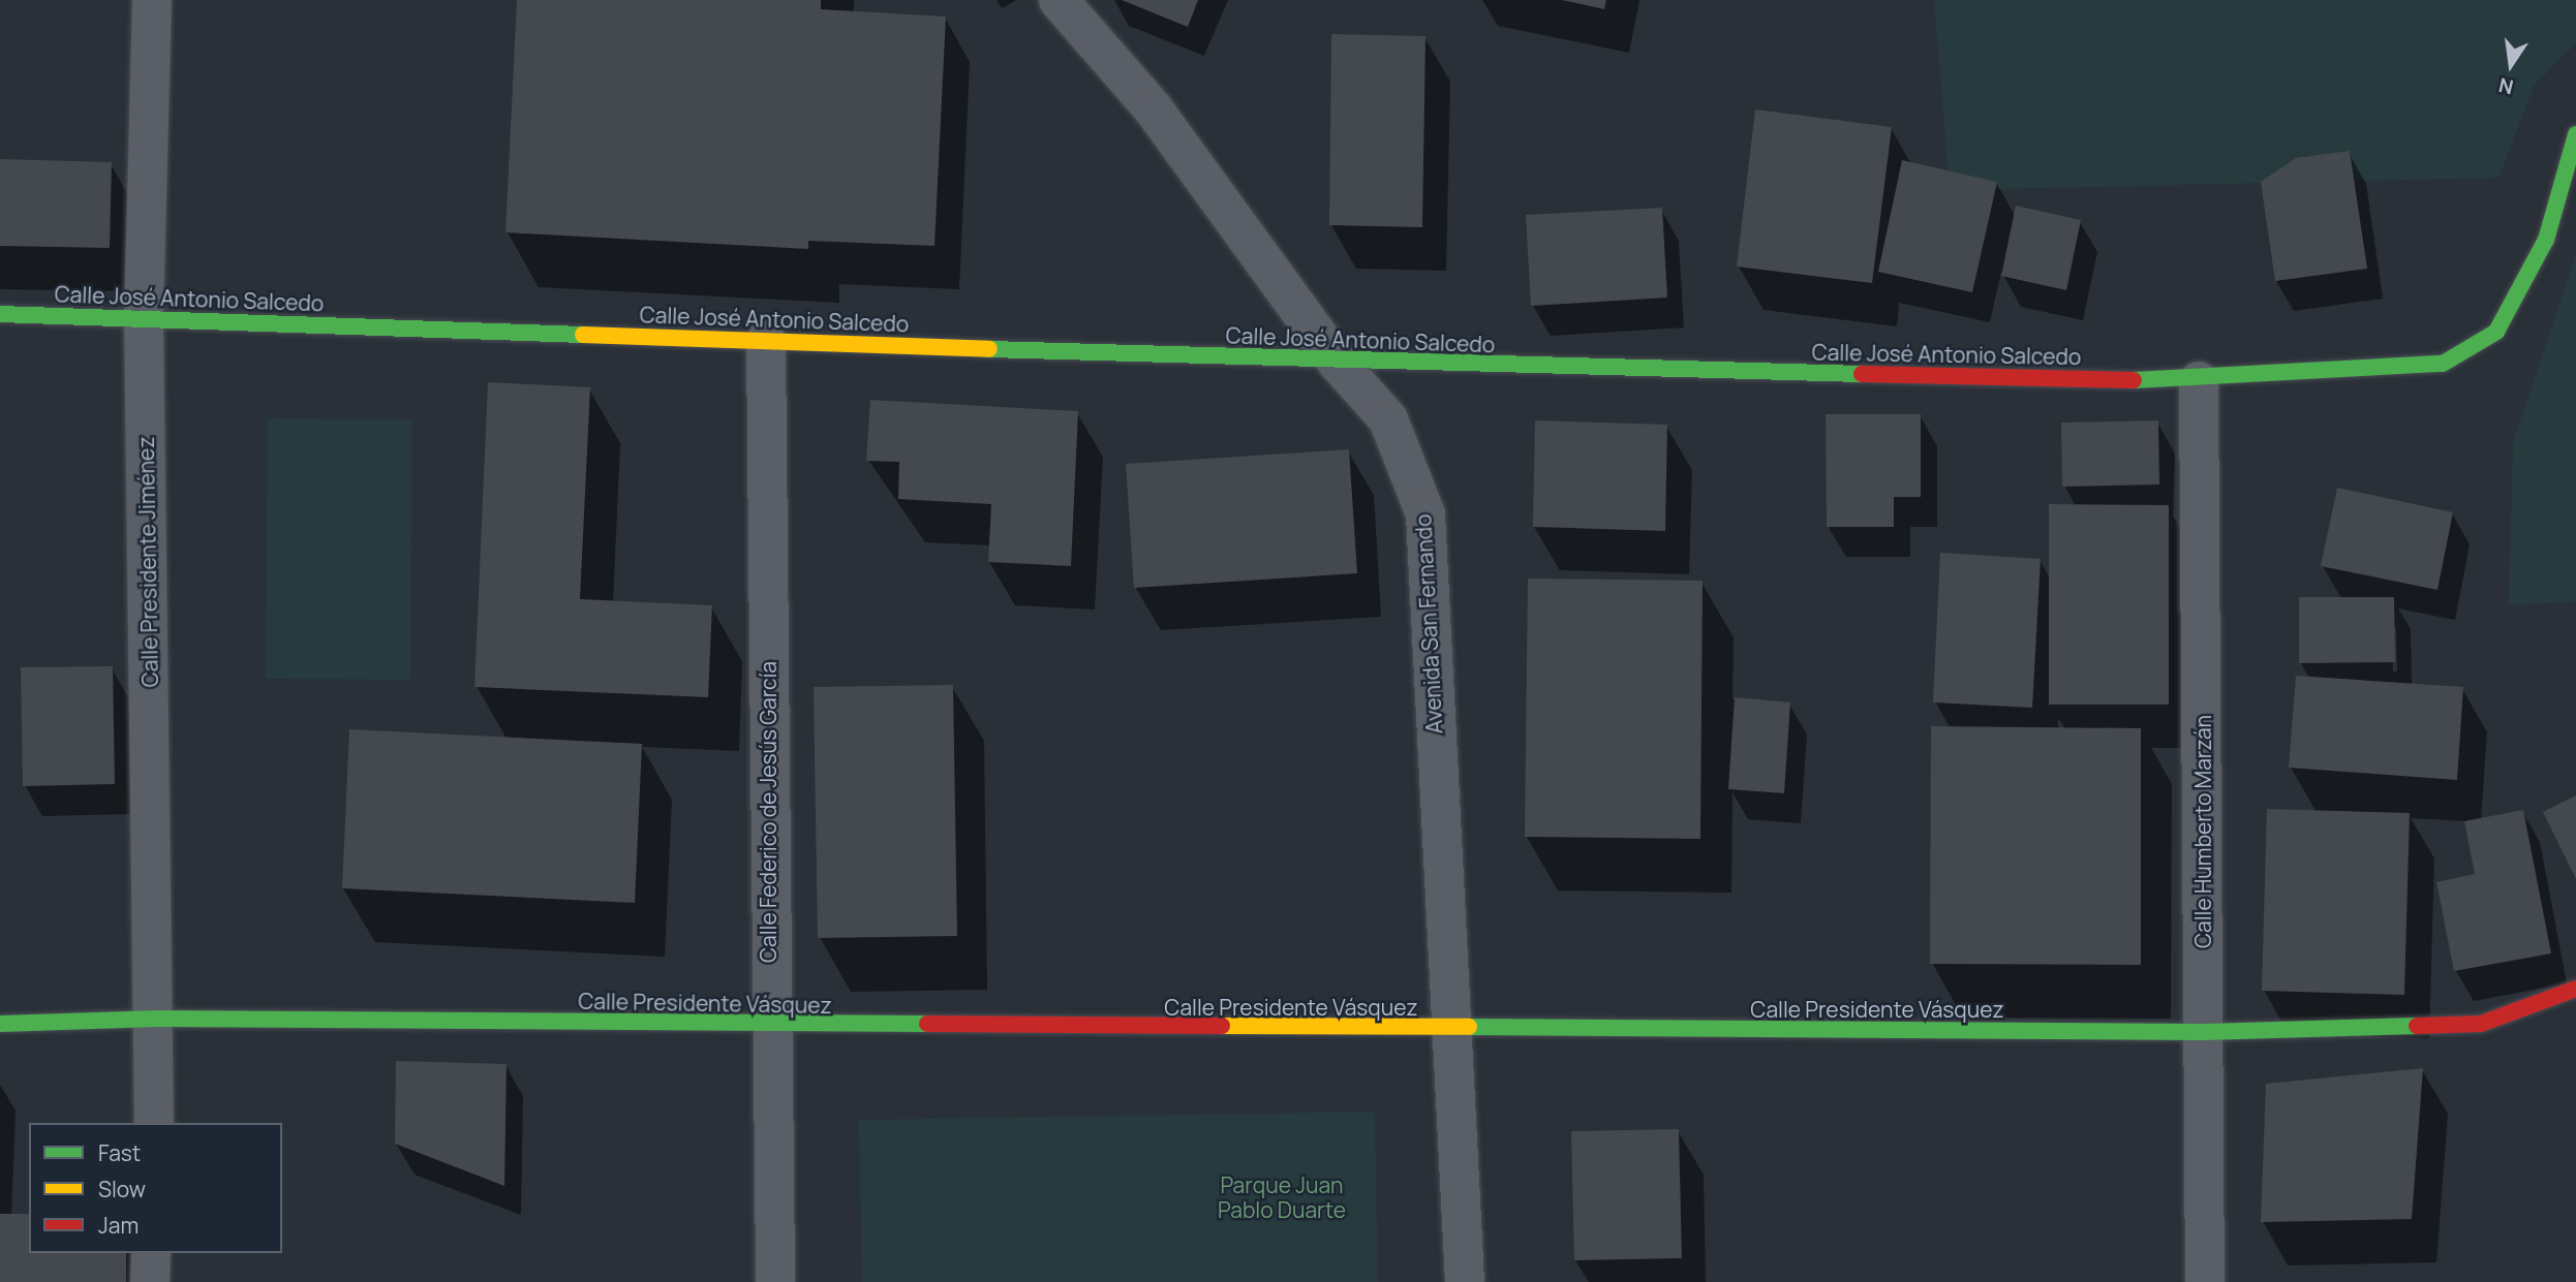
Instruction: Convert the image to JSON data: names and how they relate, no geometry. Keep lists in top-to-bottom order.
{
  "streets": {
    "street": [
      "Calle José Antonio Salcedo",
      "Calle Presidente Jiménez",
      "Avenida San Fernando",
      "Calle Federico de Jesús García",
      "Calle Humberto Marzán",
      "Calle Presidente Vásquez"
    ]
  },
  "crossings": [
    ["Calle José Antonio Salcedo", "Calle Presidente Jiménez"],
    ["Calle José Antonio Salcedo", "Avenida San Fernando"],
    ["Calle José Antonio Salcedo", "Calle Federico de Jesús García"],
    ["Calle José Antonio Salcedo", "Calle Humberto Marzán"],
    ["Calle Presidente Jiménez", "Calle Presidente Vásquez"],
    ["Avenida San Fernando", "Calle Presidente Vásquez"],
    ["Calle Federico de Jesús García", "Calle Presidente Vásquez"],
    ["Calle Humberto Marzán", "Calle Presidente Vásquez"]
  ],
  "parks": ["Parque Juan Pablo Duarte"],
  "legend": ["Fast", "Slow", "Jam"],
  "north": "bottom"
}
